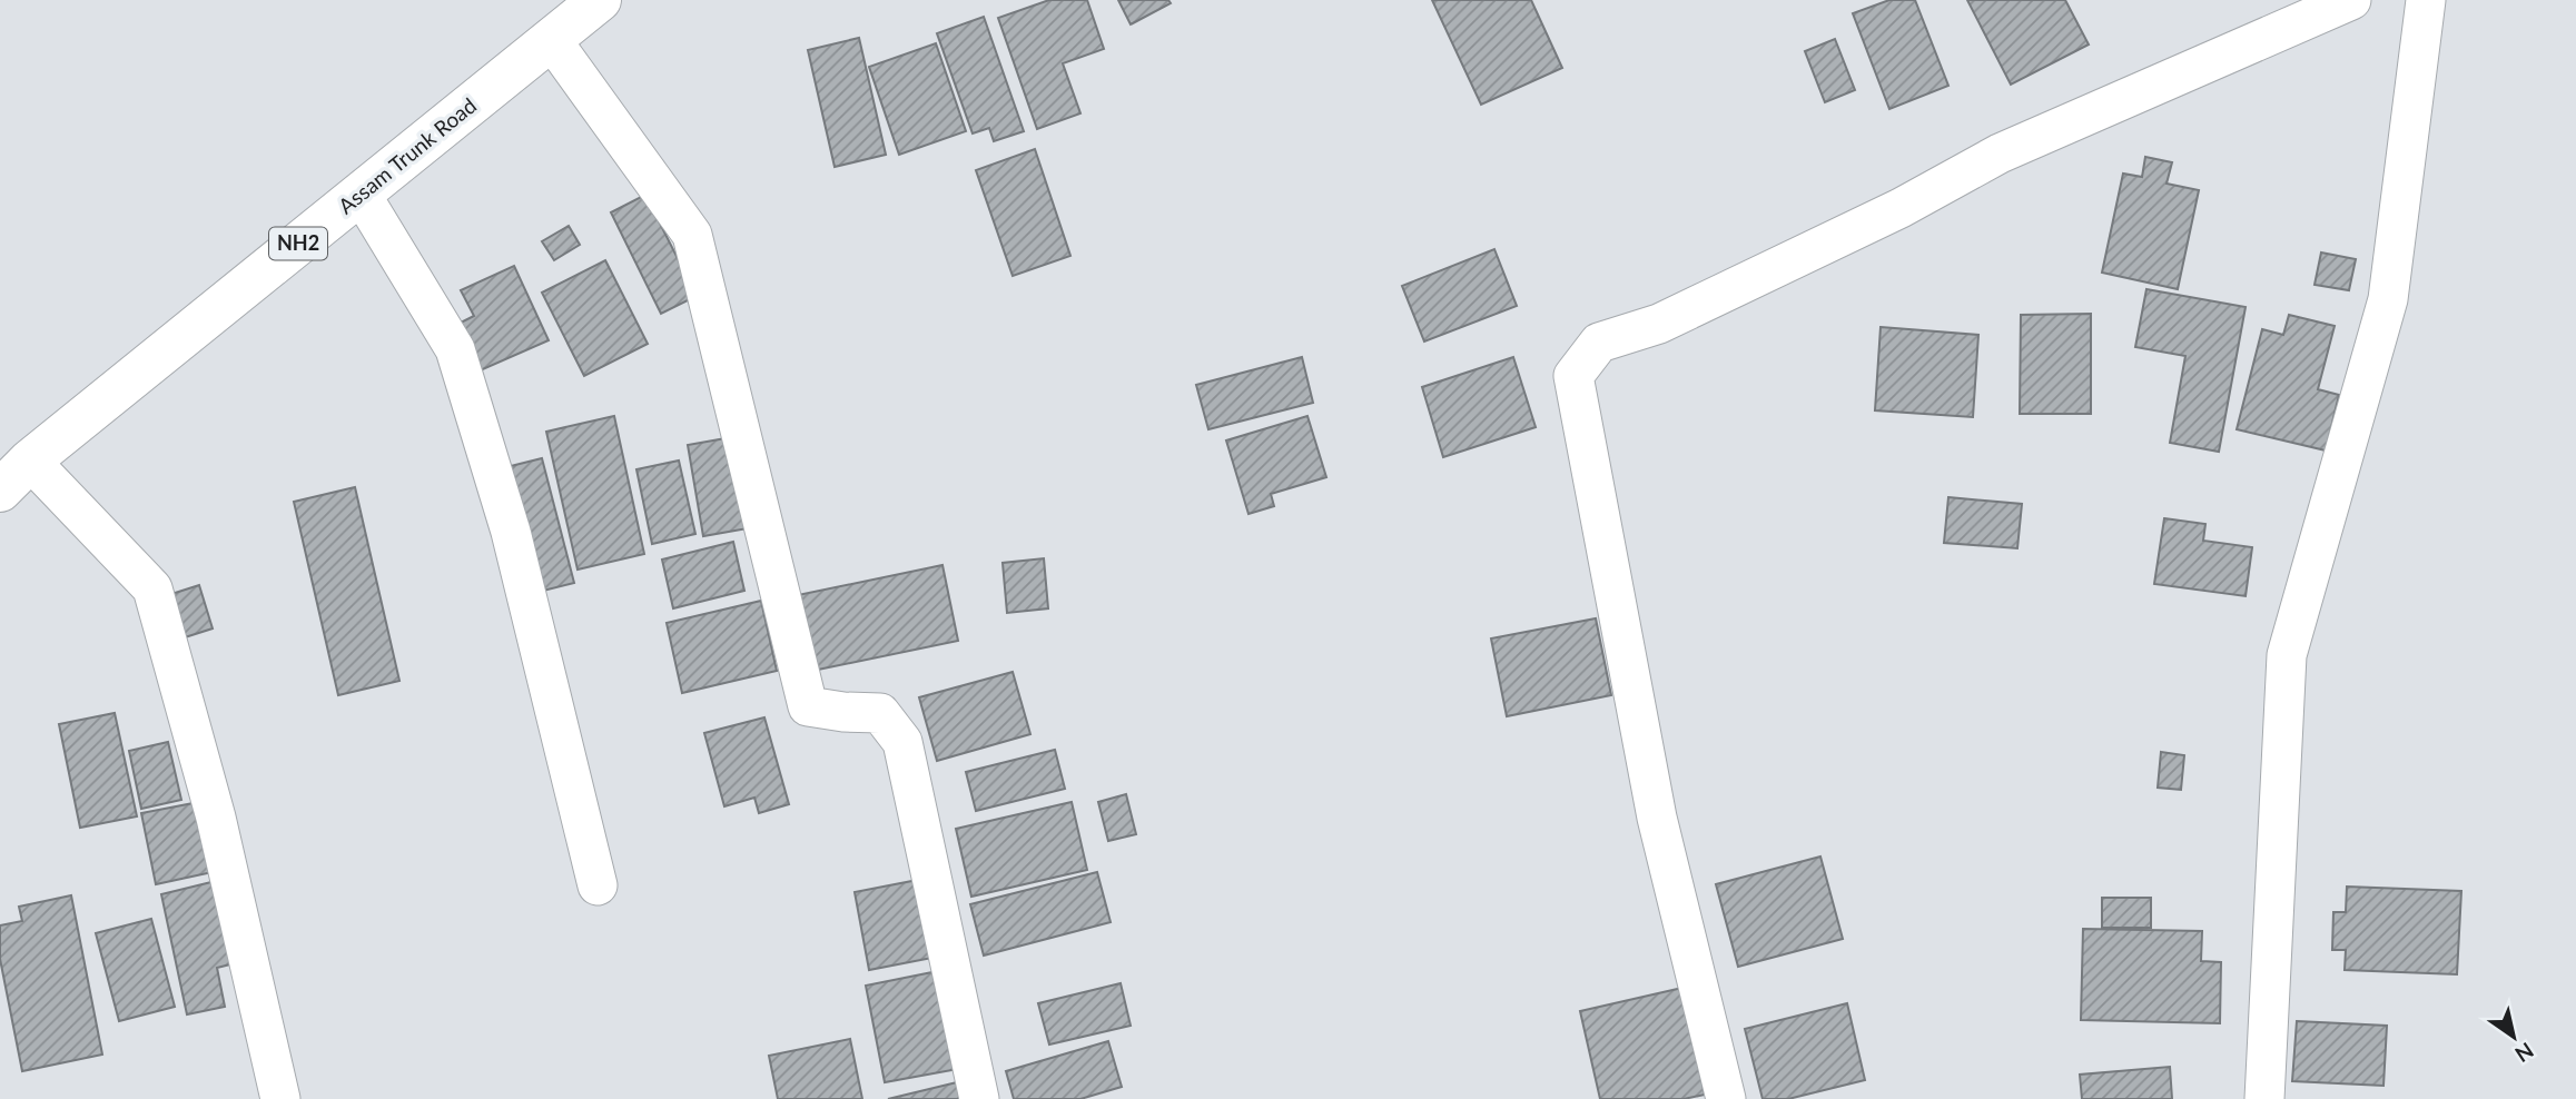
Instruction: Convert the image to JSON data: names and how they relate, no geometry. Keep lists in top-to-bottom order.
{
  "streets": {
    "highway": ["Assam Trunk Road", "NH2"]
  },
  "north": "bottom right"
}
